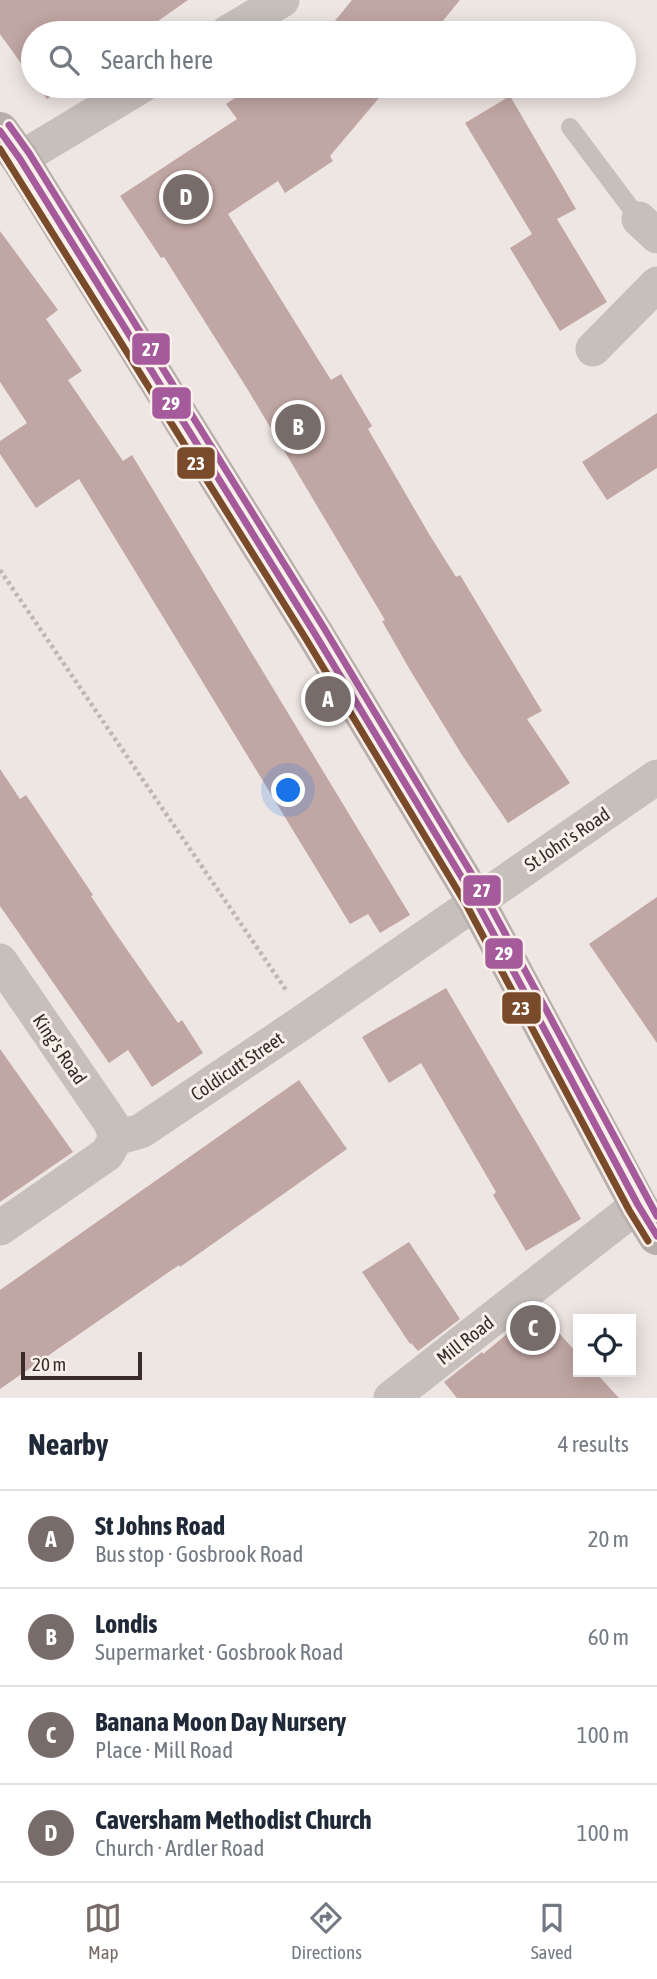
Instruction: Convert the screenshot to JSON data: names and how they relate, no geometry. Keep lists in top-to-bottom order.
{
  "streets": {
    "street": [
      "St John's Road",
      "King's Road",
      "Coldicutt Street",
      "Mill Road"
    ]
  },
  "crossings": [
    ["St John's Road", "Coldicutt Street"],
    ["King's Road", "Coldicutt Street"]
  ],
  "lines": ["transit line 27", "transit line 29", "transit line 23"],
  "scale_bar": "20 m",
  "page": {
    "search": "Search here",
    "pins": [
      "D",
      "B",
      "A",
      "C"
    ],
    "scale": "20 m",
    "heading": ["Nearby", "4 results"],
    "list": [
      {
        "mark": "A",
        "name": "St Johns Road",
        "note": "Bus stop · Gosbrook Road",
        "value": "20 m"
      },
      {
        "mark": "B",
        "name": "Londis",
        "note": "Supermarket · Gosbrook Road",
        "value": "60 m"
      },
      {
        "mark": "C",
        "name": "Banana Moon Day Nursery",
        "note": "Place · Mill Road",
        "value": "100 m"
      },
      {
        "mark": "D",
        "name": "Caversham Methodist Church",
        "note": "Church · Ardler Road",
        "value": "100 m"
      }
    ],
    "nav": ["Map", "Directions", "Saved"]
  }
}
